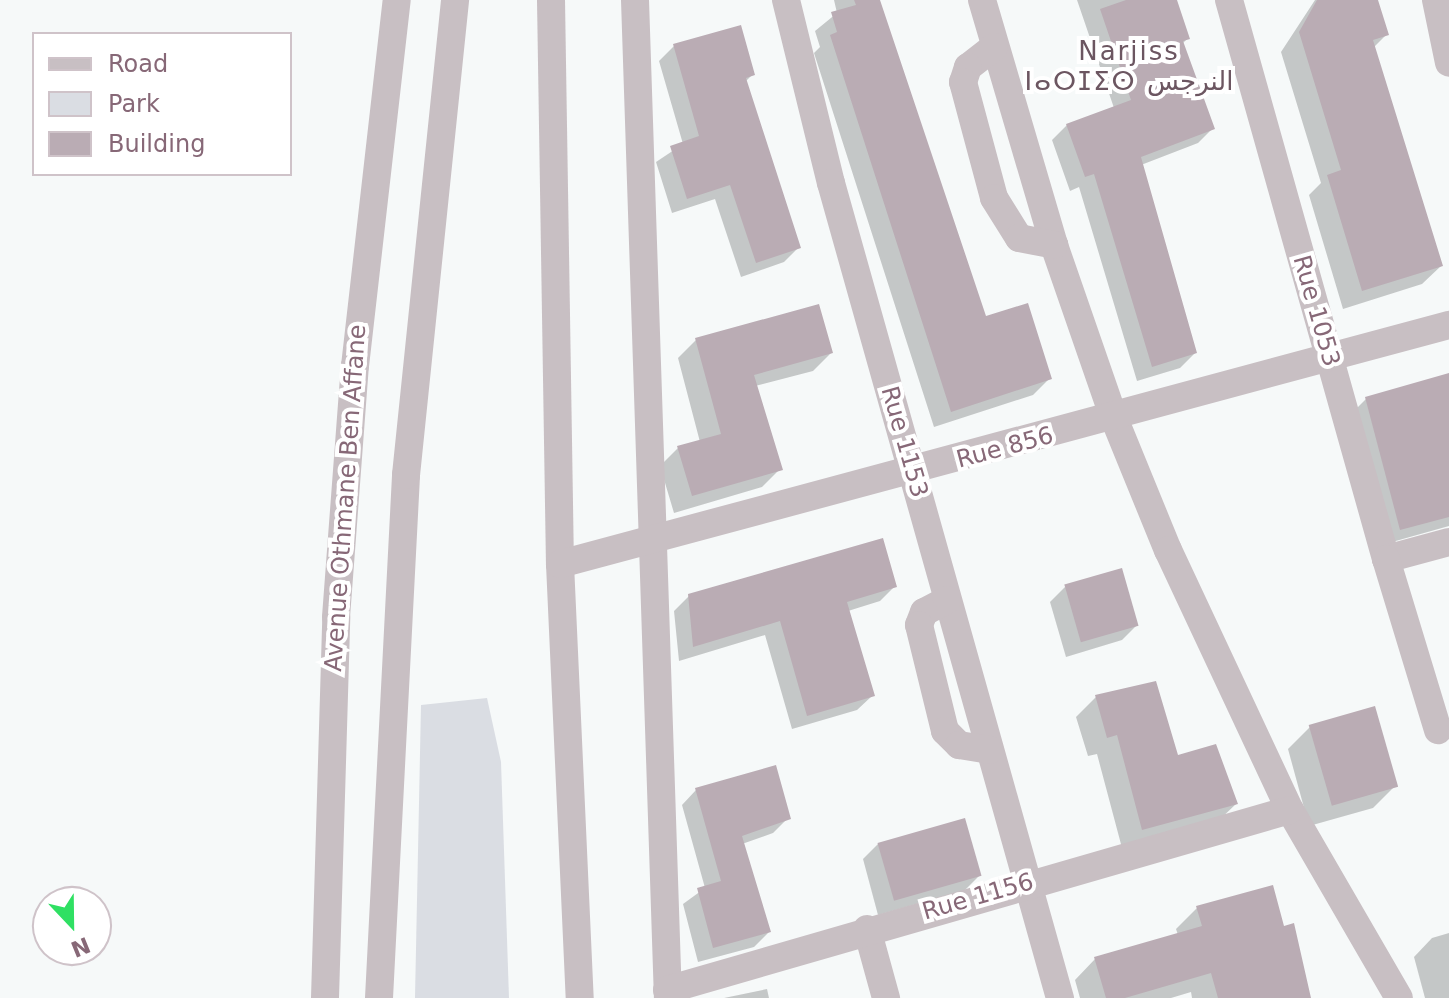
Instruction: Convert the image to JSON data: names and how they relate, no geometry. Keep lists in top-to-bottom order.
{
  "streets": {
    "street": [
      "Rue 1053",
      "Rue 1153",
      "Rue 856",
      "Avenue Othmane Ben Affane",
      "Rue 1156"
    ]
  },
  "crossings": [
    ["Rue 1053", "Rue 856"],
    ["Rue 1153", "Rue 856"],
    ["Rue 1153", "Rue 1156"]
  ],
  "districts": ["Narjiss ⵏⴰⵔⵊⵉⵙ النرجس"],
  "legend": ["Road", "Park", "Building"],
  "north": "bottom"
}
